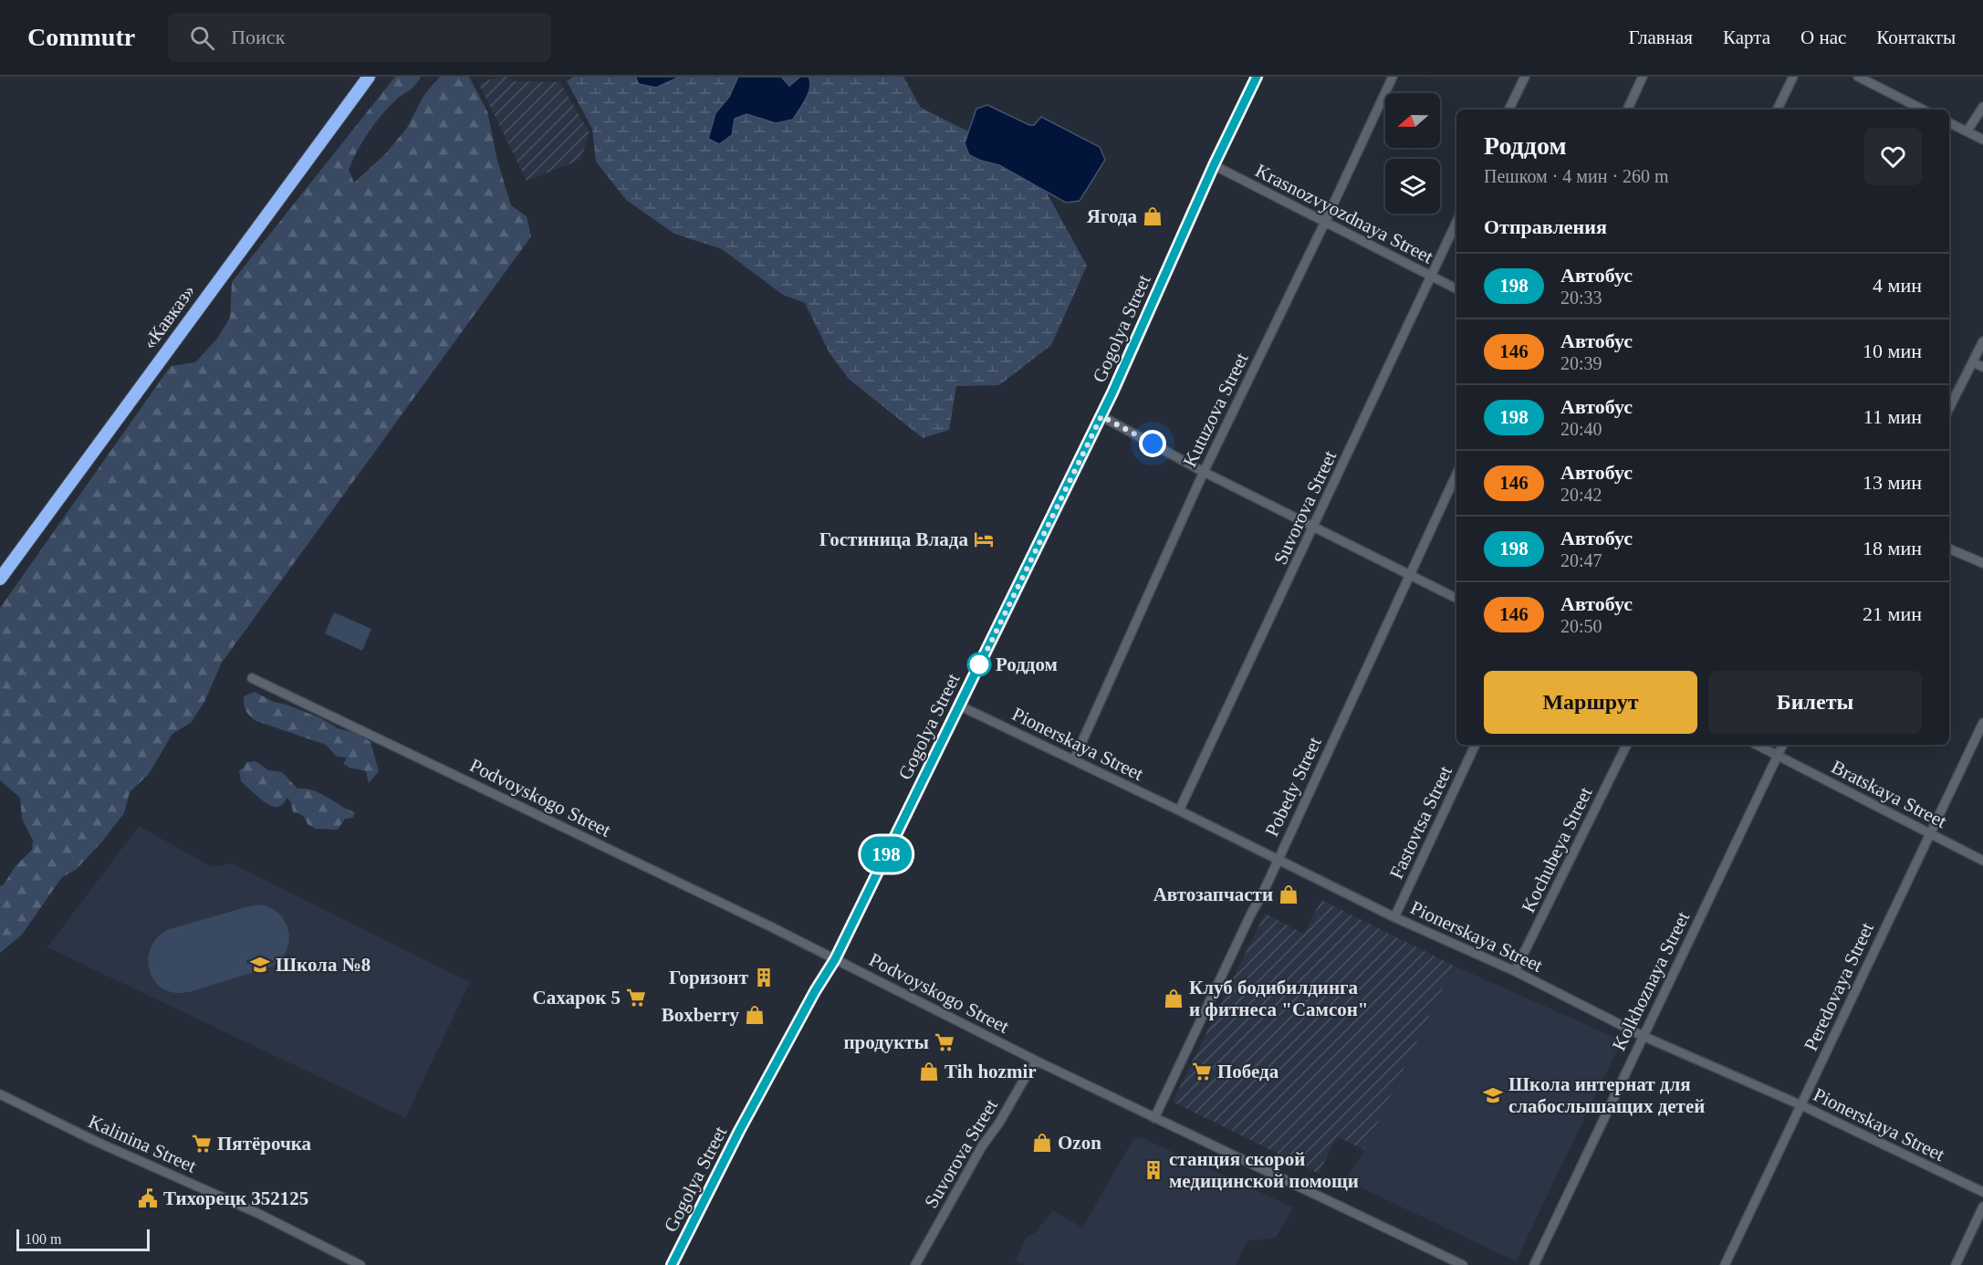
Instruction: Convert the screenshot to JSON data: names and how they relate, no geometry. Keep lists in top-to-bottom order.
{
  "streets": {
    "highway": ["«Кавказ»"],
    "main road": ["Gogolya Street"],
    "street": [
      "Krasnozvyozdnaya Street",
      "Kutuzova Street",
      "Suvorova Street",
      "Pionerskaya Street",
      "Pobedy Street",
      "Bratskaya Street",
      "Podvoyskogo Street",
      "Fastovtsa Street",
      "Kochubeya Street",
      "Kolkhoznaya Street",
      "Peredovaya Street",
      "Kalinina Street"
    ]
  },
  "crossings": [
    ["Krasnozvyozdnaya Street", "Gogolya Street"],
    ["Krasnozvyozdnaya Street", "Kutuzova Street"],
    ["Krasnozvyozdnaya Street", "Suvorova Street"],
    ["Gogolya Street", "Pionerskaya Street"],
    ["Gogolya Street", "Podvoyskogo Street"],
    ["Kutuzova Street", "Pionerskaya Street"],
    ["Suvorova Street", "Pionerskaya Street"],
    ["Suvorova Street", "Podvoyskogo Street"],
    ["Pionerskaya Street", "Pobedy Street"],
    ["Pionerskaya Street", "Fastovtsa Street"],
    ["Pionerskaya Street", "Kochubeya Street"],
    ["Pionerskaya Street", "Kolkhoznaya Street"],
    ["Pionerskaya Street", "Peredovaya Street"],
    ["Pobedy Street", "Podvoyskogo Street"],
    ["Bratskaya Street", "Kolkhoznaya Street"],
    ["Bratskaya Street", "Peredovaya Street"]
  ],
  "places": {
    "shop": [
      "Ягода",
      "Автозапчасти",
      "Клуб бодибилдинга и фитнеса \"Самсон\"",
      "Boxberry",
      "Tih hozmir",
      "Ozon"
    ],
    "hotel": ["Гостиница Влада"],
    "other": ["Роддом"],
    "school or university": ["Школа №8", "Школа интернат для слабослышащих детей"],
    "building": ["Горизонт", "станция скорой медицинской помощи"],
    "supermarket": [
      "Сахарок 5",
      "продукты",
      "Победа",
      "Пятёрочка"
    ],
    "public building": ["Тихорецк 352125"]
  },
  "lines": ["bus line 198"],
  "scale_bar": "100 m",
  "north": "left",
  "page": {
    "header": "Commutr",
    "search": "Поиск",
    "nav": [
      "Главная",
      "Карта",
      "О нас",
      "Контакты"
    ],
    "on_map": "198",
    "heading": [
      ["Роддом", "Пешком · 4 мин · 260 m"],
      "Отправления"
    ],
    "list": [
      {
        "mark": "198",
        "name": "Автобус",
        "note": "20:33",
        "value": "4 мин"
      },
      {
        "mark": "146",
        "name": "Автобус",
        "note": "20:39",
        "value": "10 мин"
      },
      {
        "mark": "198",
        "name": "Автобус",
        "note": "20:40",
        "value": "11 мин"
      },
      {
        "mark": "146",
        "name": "Автобус",
        "note": "20:42",
        "value": "13 мин"
      },
      {
        "mark": "198",
        "name": "Автобус",
        "note": "20:47",
        "value": "18 мин"
      },
      {
        "mark": "146",
        "name": "Автобус",
        "note": "20:50",
        "value": "21 мин"
      }
    ],
    "buttons": ["Маршрут", "Билеты"],
    "scale": "100 m"
  }
}
